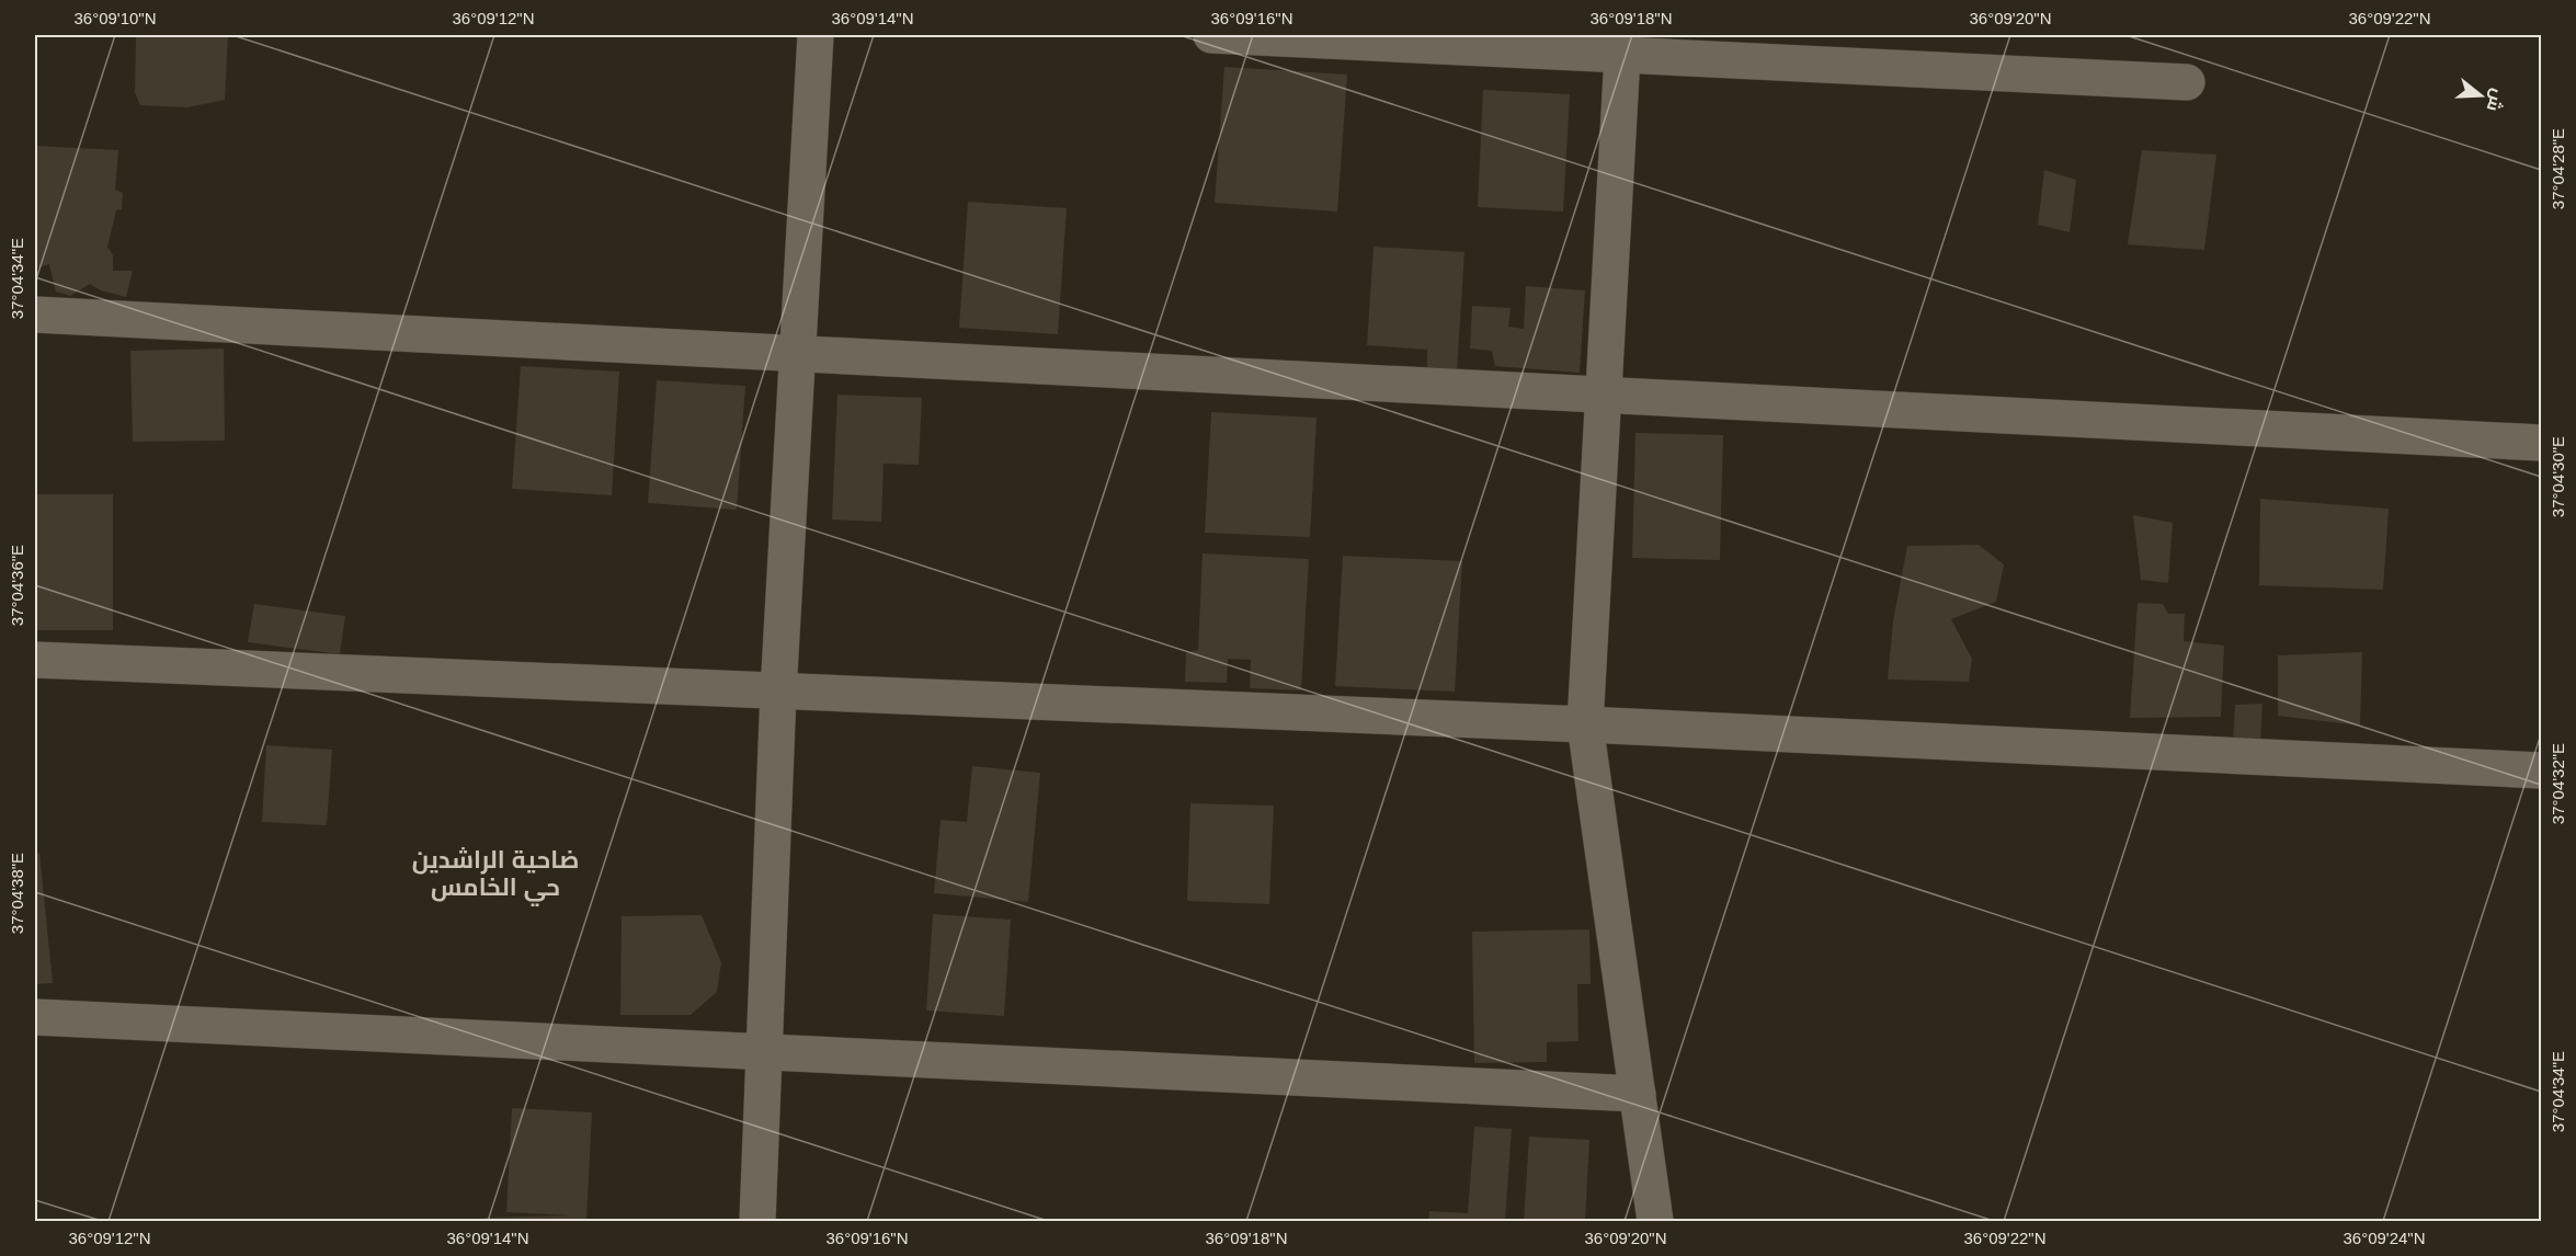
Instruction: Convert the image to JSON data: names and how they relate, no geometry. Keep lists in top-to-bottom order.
{
  "districts": ["ضاحية الراشدين حي الخامس"],
  "north": "right",
  "coordinates": [
    "36°09'10\"N",
    "36°09'12\"N",
    "36°09'14\"N",
    "36°09'16\"N",
    "36°09'18\"N",
    "36°09'20\"N",
    "36°09'22\"N",
    "37°04'28\"E",
    "37°04'34\"E",
    "37°04'30\"E",
    "37°04'36\"E",
    "37°04'32\"E",
    "37°04'38\"E",
    "36°09'24\"N"
  ]
}
